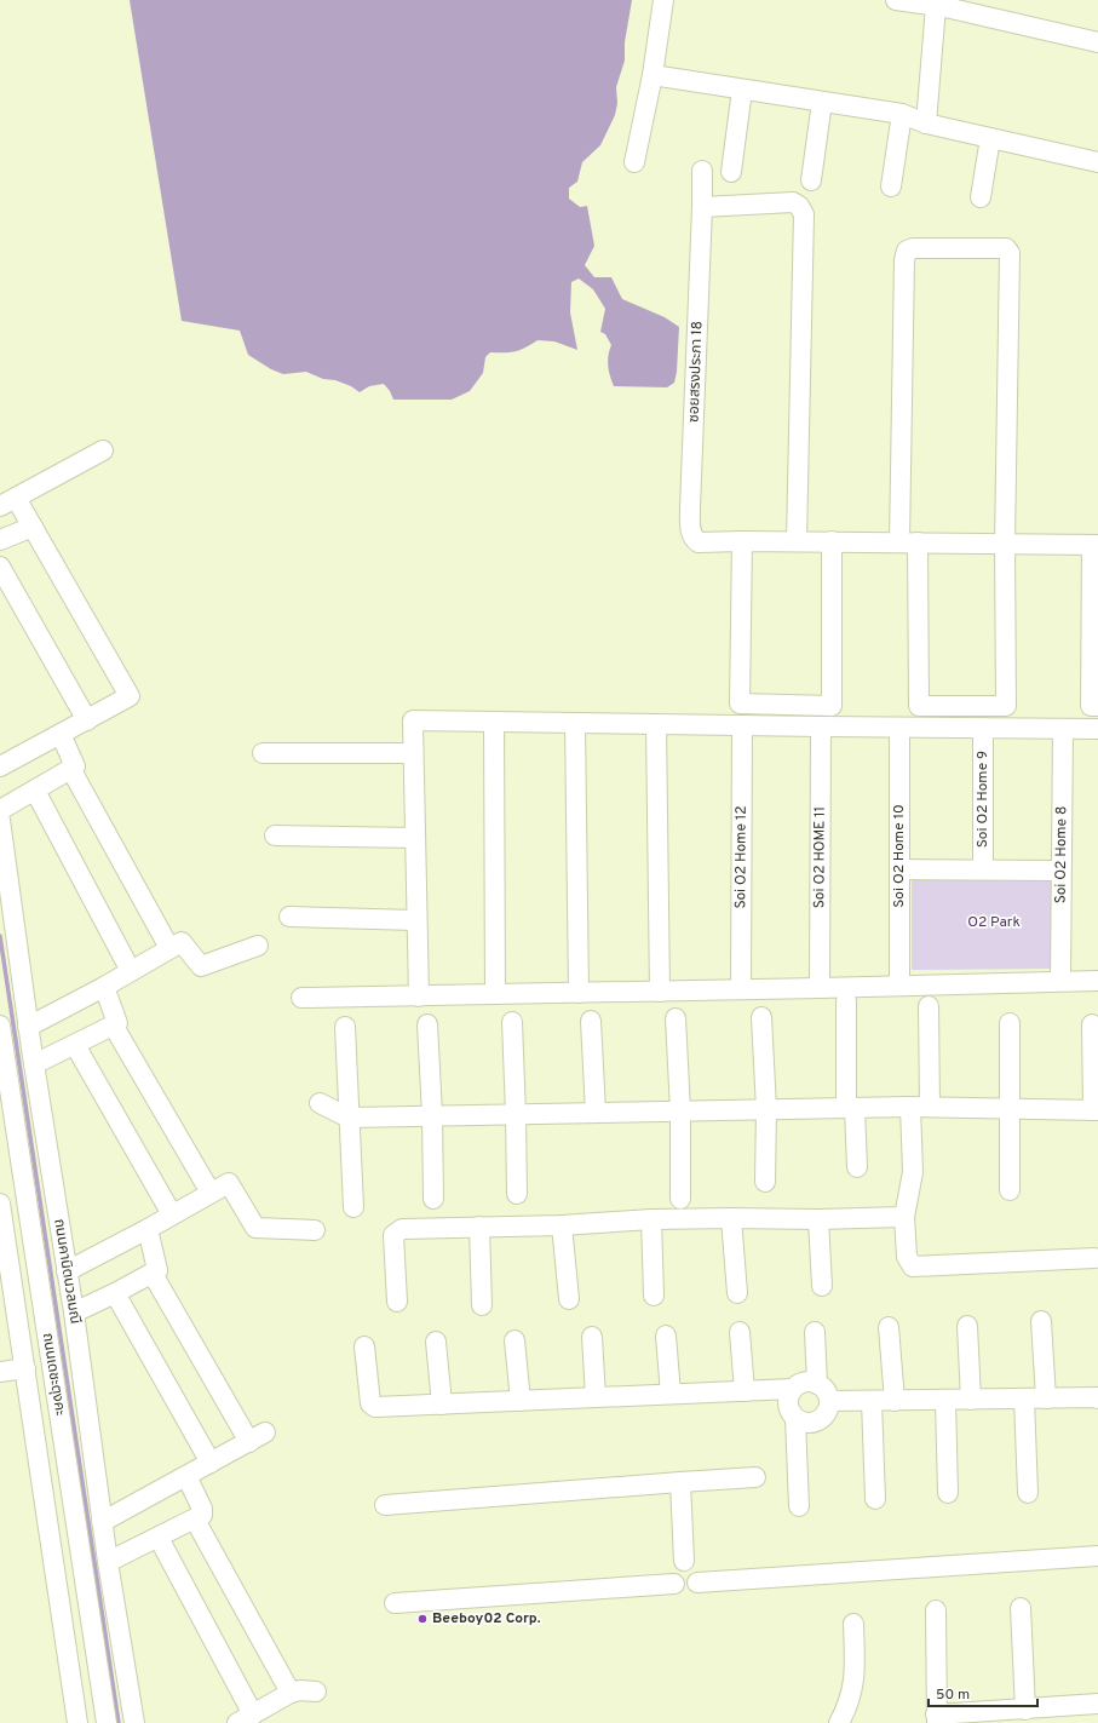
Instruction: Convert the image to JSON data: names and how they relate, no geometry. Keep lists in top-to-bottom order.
{
  "streets": {
    "street": [
      "ซอยสรงประภา 18",
      "Soi O2 Home 9",
      "Soi O2 Home 8",
      "Soi O2 Home 10",
      "Soi O2 Home 12",
      "Soi O2 HOME 11",
      "ถนนคานิตนวลมณี",
      "ถนนเดชะตุงคะ"
    ]
  },
  "crossings": [
    ["ถนนคานิตนวลมณี", "ถนนเดชะตุงคะ"]
  ],
  "parks": ["O2 Park"],
  "places": ["Beeboy02 Corp."],
  "scale_bar": "50 m"
}
